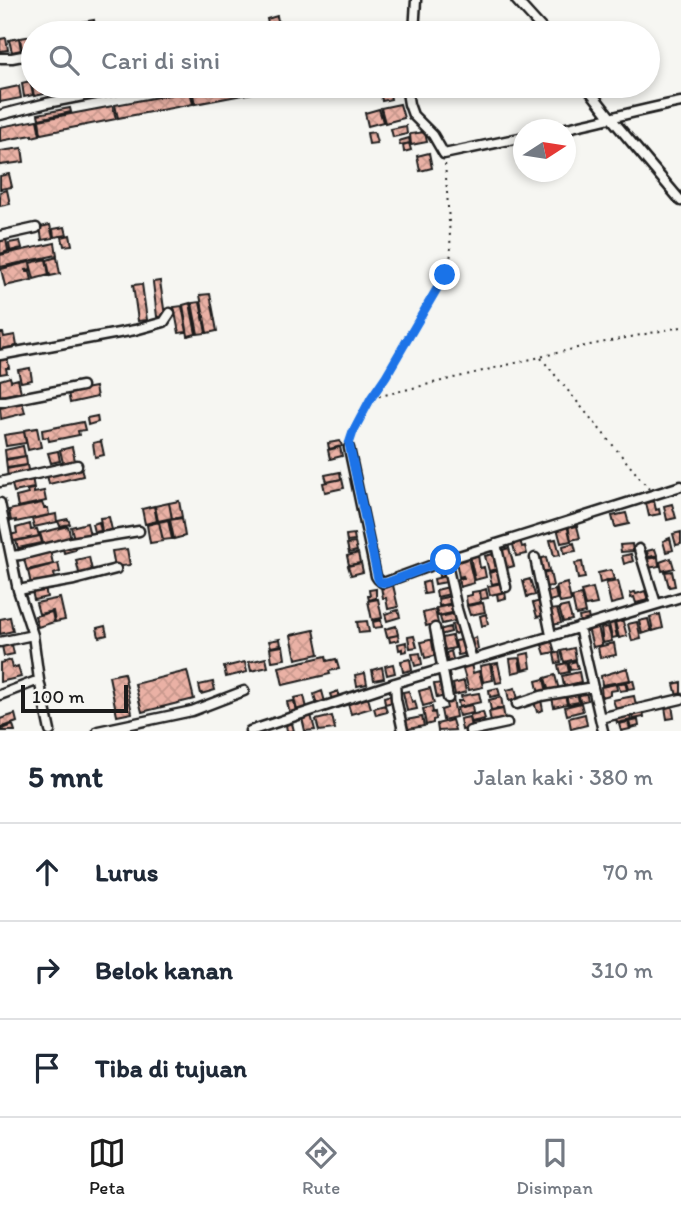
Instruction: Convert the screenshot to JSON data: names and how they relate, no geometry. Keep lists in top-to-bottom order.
{
  "scale_bar": "100 m",
  "north": "right",
  "page": {
    "search": "Cari di sini",
    "scale": "100 m",
    "heading": ["5 mnt", "Jalan kaki · 380 m"],
    "list": [
      ["Lurus", "70 m"],
      ["Belok kanan", "310 m"],
      "Tiba di tujuan"
    ],
    "nav": ["Peta", "Rute", "Disimpan"]
  }
}
